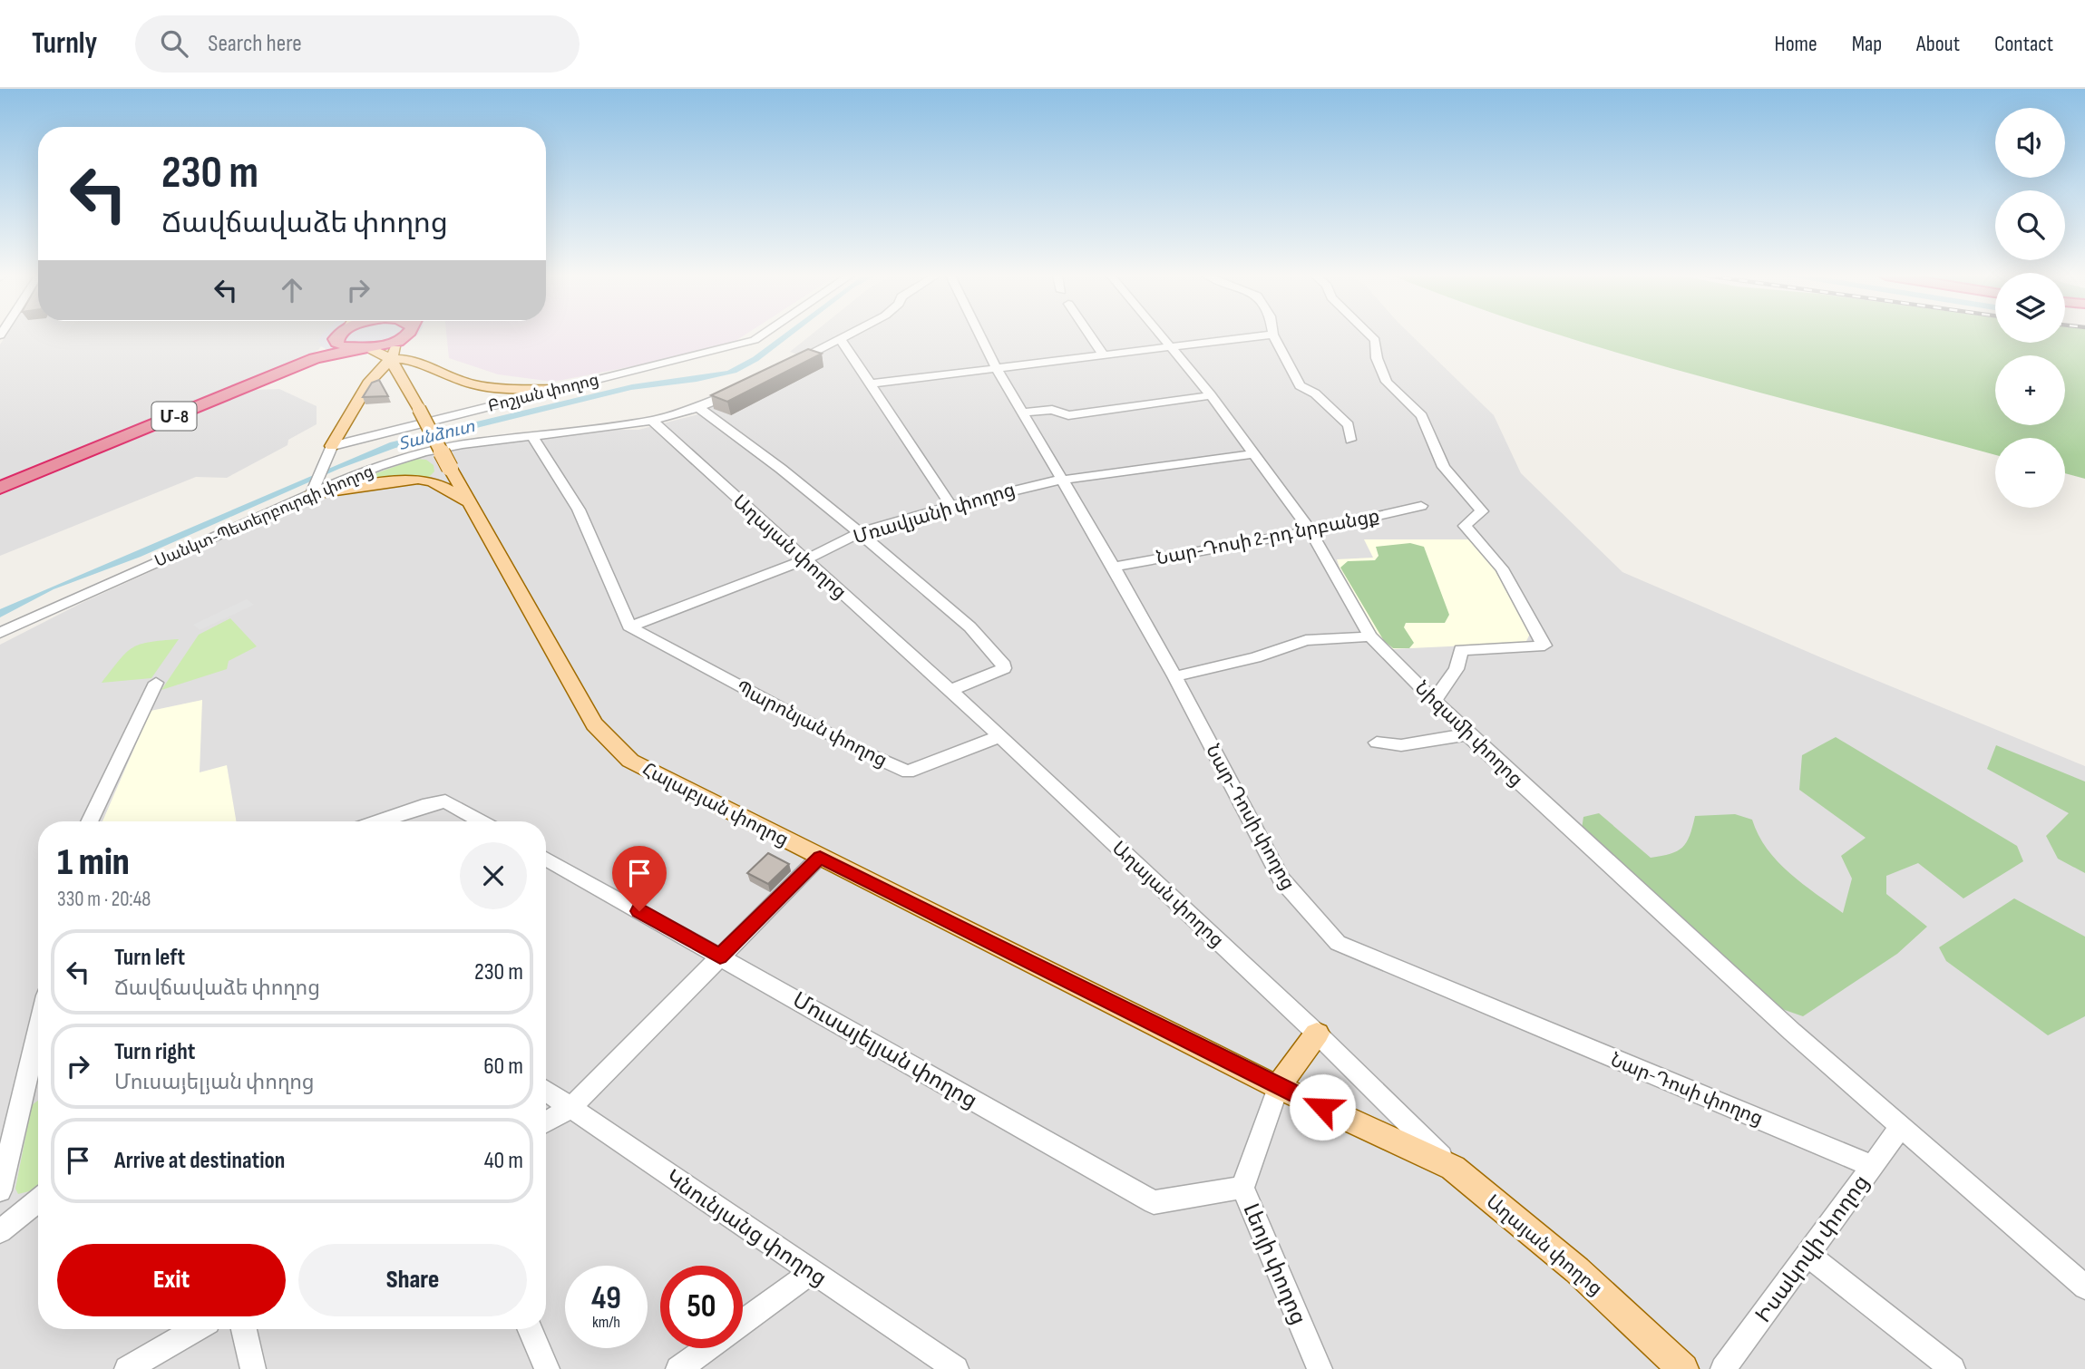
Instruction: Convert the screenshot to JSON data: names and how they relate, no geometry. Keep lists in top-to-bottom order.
{
  "streets": {
    "highway": ["Մ-8"],
    "main road": ["Աղայան փողոց", "Հալաբյան փողոց"],
    "street": [
      "Բոշյան փողոց",
      "Մռավյանի փողոց",
      "Սանկտ-Պետերբուրգի փողոց",
      "Նար-Դոսի 2-րդ նրբանցք",
      "Պարոնյան փողոց",
      "Նիզամի փողոց",
      "Նար-Դոսի փողոց",
      "Մուսայելյան փողոց",
      "Կնունյանց փողոց",
      "Իսակովի փողոց",
      "Լեոյի փողոց"
    ]
  },
  "crossings": [
    ["Մռավյանի փողոց", "Աղայան փողոց"],
    ["Մռավյանի փողոց", "Պարոնյան փողոց"],
    ["Մռավյանի փողոց", "Նիզամի փողոց"],
    ["Մռավյանի փողոց", "Նար-Դոսի փողոց"],
    ["Սանկտ-Պետերբուրգի փողոց", "Աղայան փողոց"],
    ["Նար-Դոսի 2-րդ նրբանցք", "Նիզամի փողոց"],
    ["Նար-Դոսի 2-րդ նրբանցք", "Նար-Դոսի փողոց"],
    ["Աղայան փողոց", "Պարոնյան փողոց"],
    ["Աղայան փողոց", "Հալաբյան փողոց"],
    ["Նիզամի փողոց", "Իսակովի փողոց"],
    ["Հալաբյան փողոց", "Լեոյի փողոց"],
    ["Նար-Դոսի փողոց", "Իսակովի փողոց"],
    ["Մուսայելյան փողոց", "Լեոյի փողոց"]
  ],
  "water": ["Տանձուտ"],
  "page": {
    "header": "Turnly",
    "search": "Search here",
    "nav": [
      "Home",
      "Map",
      "About",
      "Contact"
    ],
    "map_buttons": ["+", "−"],
    "turn": ["230 m", "Ճավճավաձե փողոց"],
    "heading": ["1 min", "330 m · 20:48"],
    "list": [
      {
        "name": "Turn left",
        "note": "Ճավճավաձե փողոց",
        "value": "230 m"
      },
      {
        "name": "Turn right",
        "note": "Մուսայելյան փողոց",
        "value": "60 m"
      },
      {
        "name": "Arrive at destination",
        "value": "40 m"
      }
    ],
    "buttons": ["Exit", "Share"],
    "speed": "49 km/h",
    "limit": "50"
  }
}
